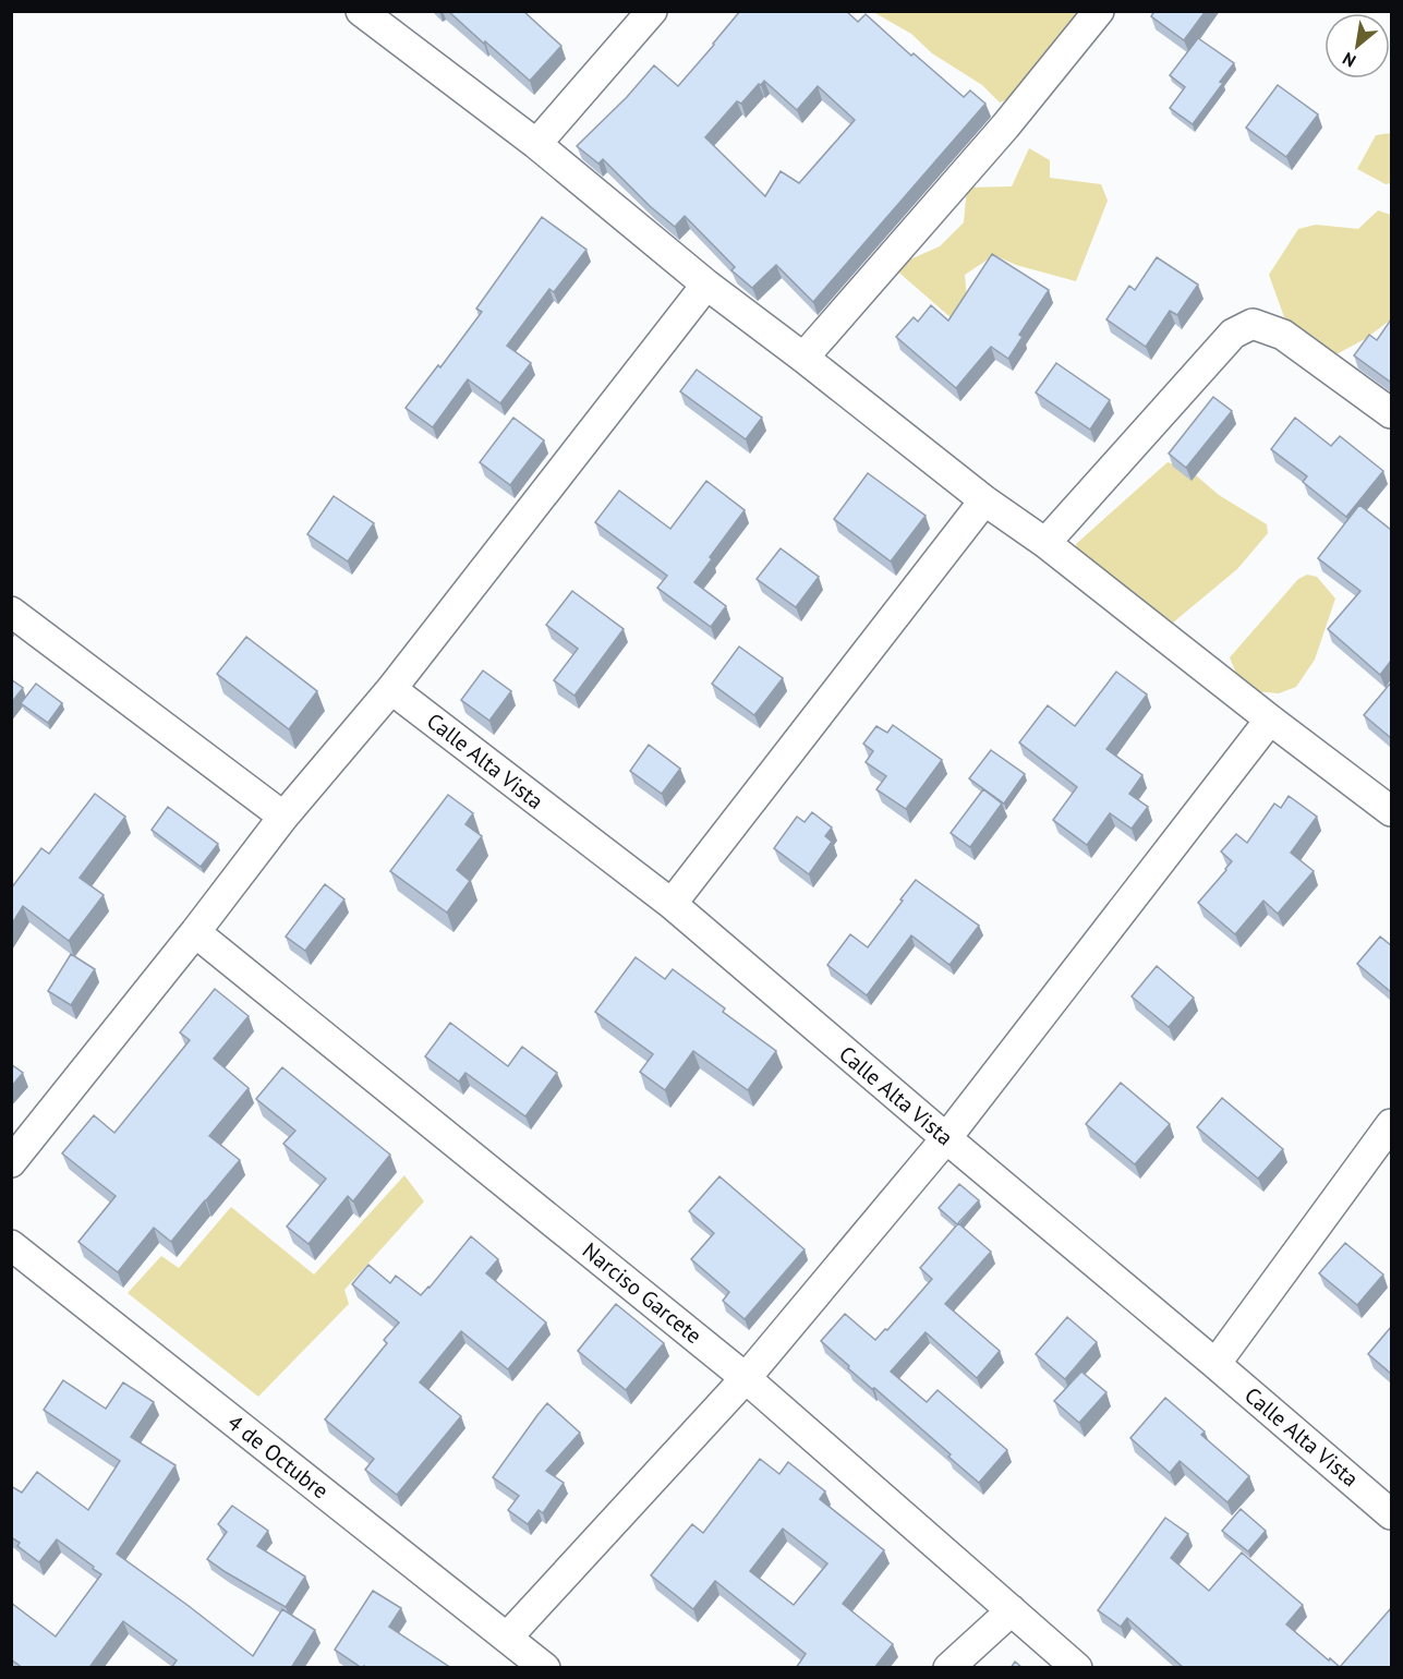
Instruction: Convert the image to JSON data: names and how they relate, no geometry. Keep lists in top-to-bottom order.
{
  "streets": {
    "street": ["Calle Alta Vista", "Narciso Garcete", "4 de Octubre"]
  },
  "north": "bottom left"
}
